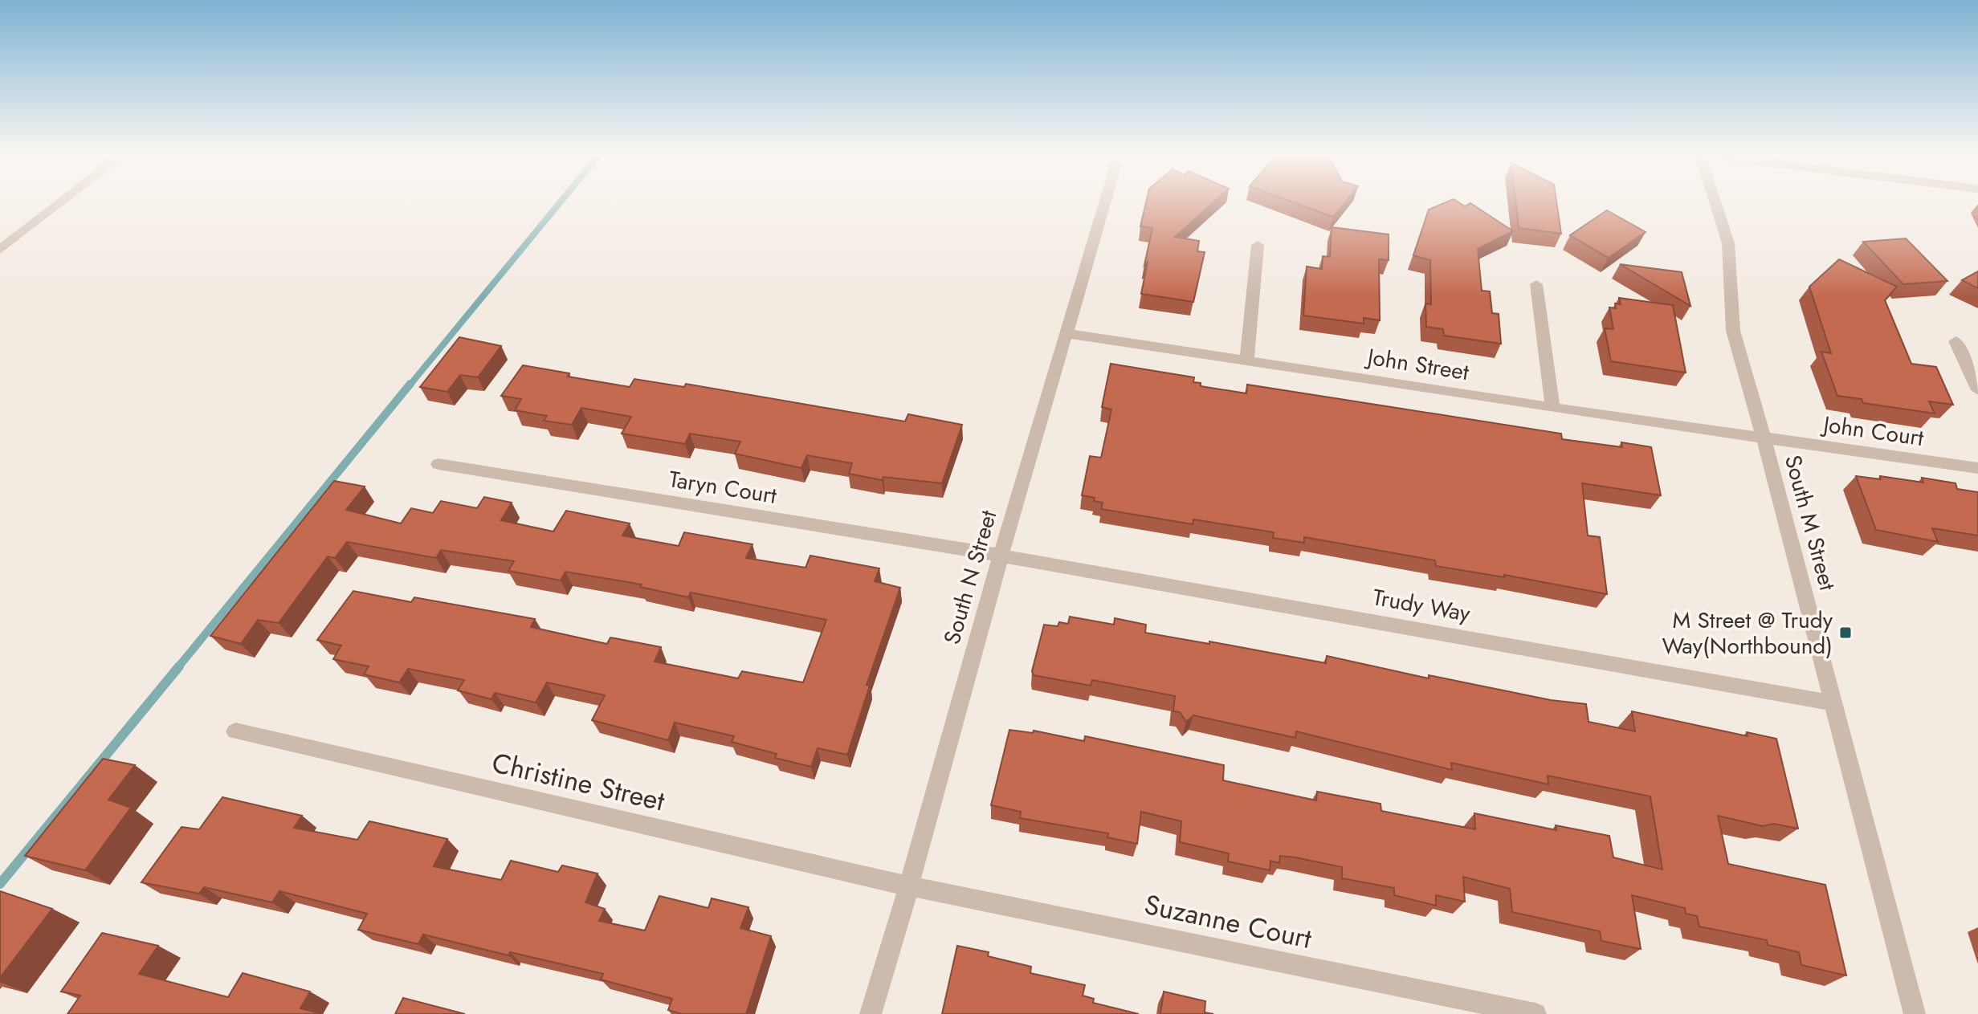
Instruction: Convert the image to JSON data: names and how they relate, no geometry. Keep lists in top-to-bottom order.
{
  "streets": {
    "street": [
      "John Street",
      "John Court",
      "Taryn Court",
      "South M Street",
      "South N Street",
      "Trudy Way",
      "Christine Street",
      "Suzanne Court"
    ]
  },
  "crossings": [
    ["John Street", "John Court"],
    ["John Street", "South M Street"],
    ["John Street", "South N Street"],
    ["John Court", "South M Street"],
    ["Taryn Court", "South N Street"],
    ["Taryn Court", "Trudy Way"],
    ["South M Street", "Trudy Way"],
    ["South N Street", "Trudy Way"],
    ["South N Street", "Christine Street"],
    ["South N Street", "Suzanne Court"],
    ["Christine Street", "Suzanne Court"]
  ],
  "places": {
    "transit": ["M Street @ Trudy Way(Northbound)"]
  }
}
